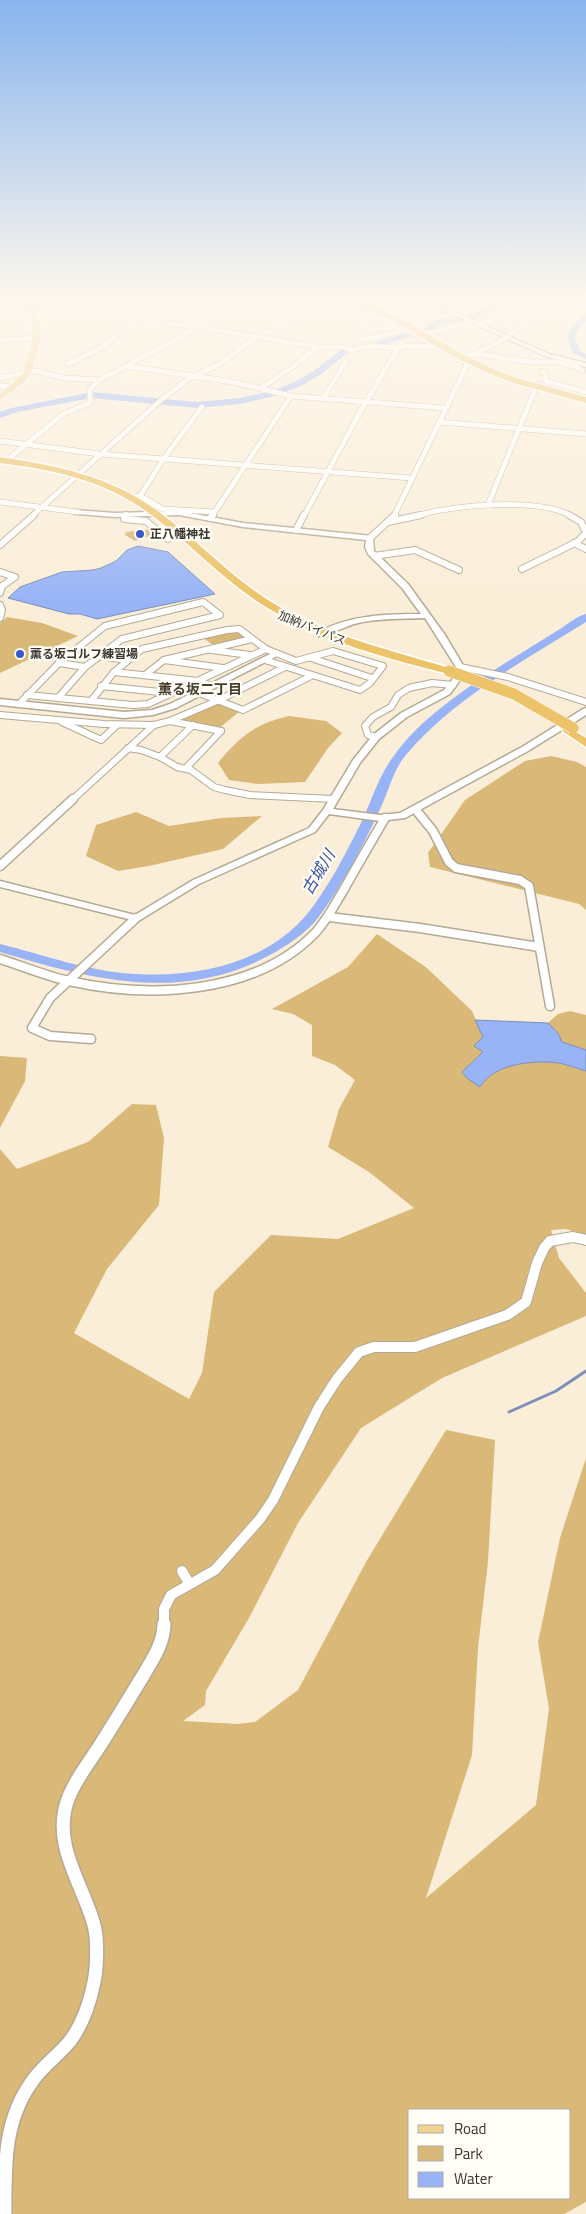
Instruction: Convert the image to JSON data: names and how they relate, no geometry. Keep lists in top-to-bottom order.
{
  "streets": {
    "highway": ["加納バイパス"]
  },
  "districts": ["薫る坂二丁目"],
  "water": ["古城川"],
  "places": ["正八幡神社", "薫る坂ゴルフ練習場"],
  "legend": ["Road", "Park", "Water"]
}
